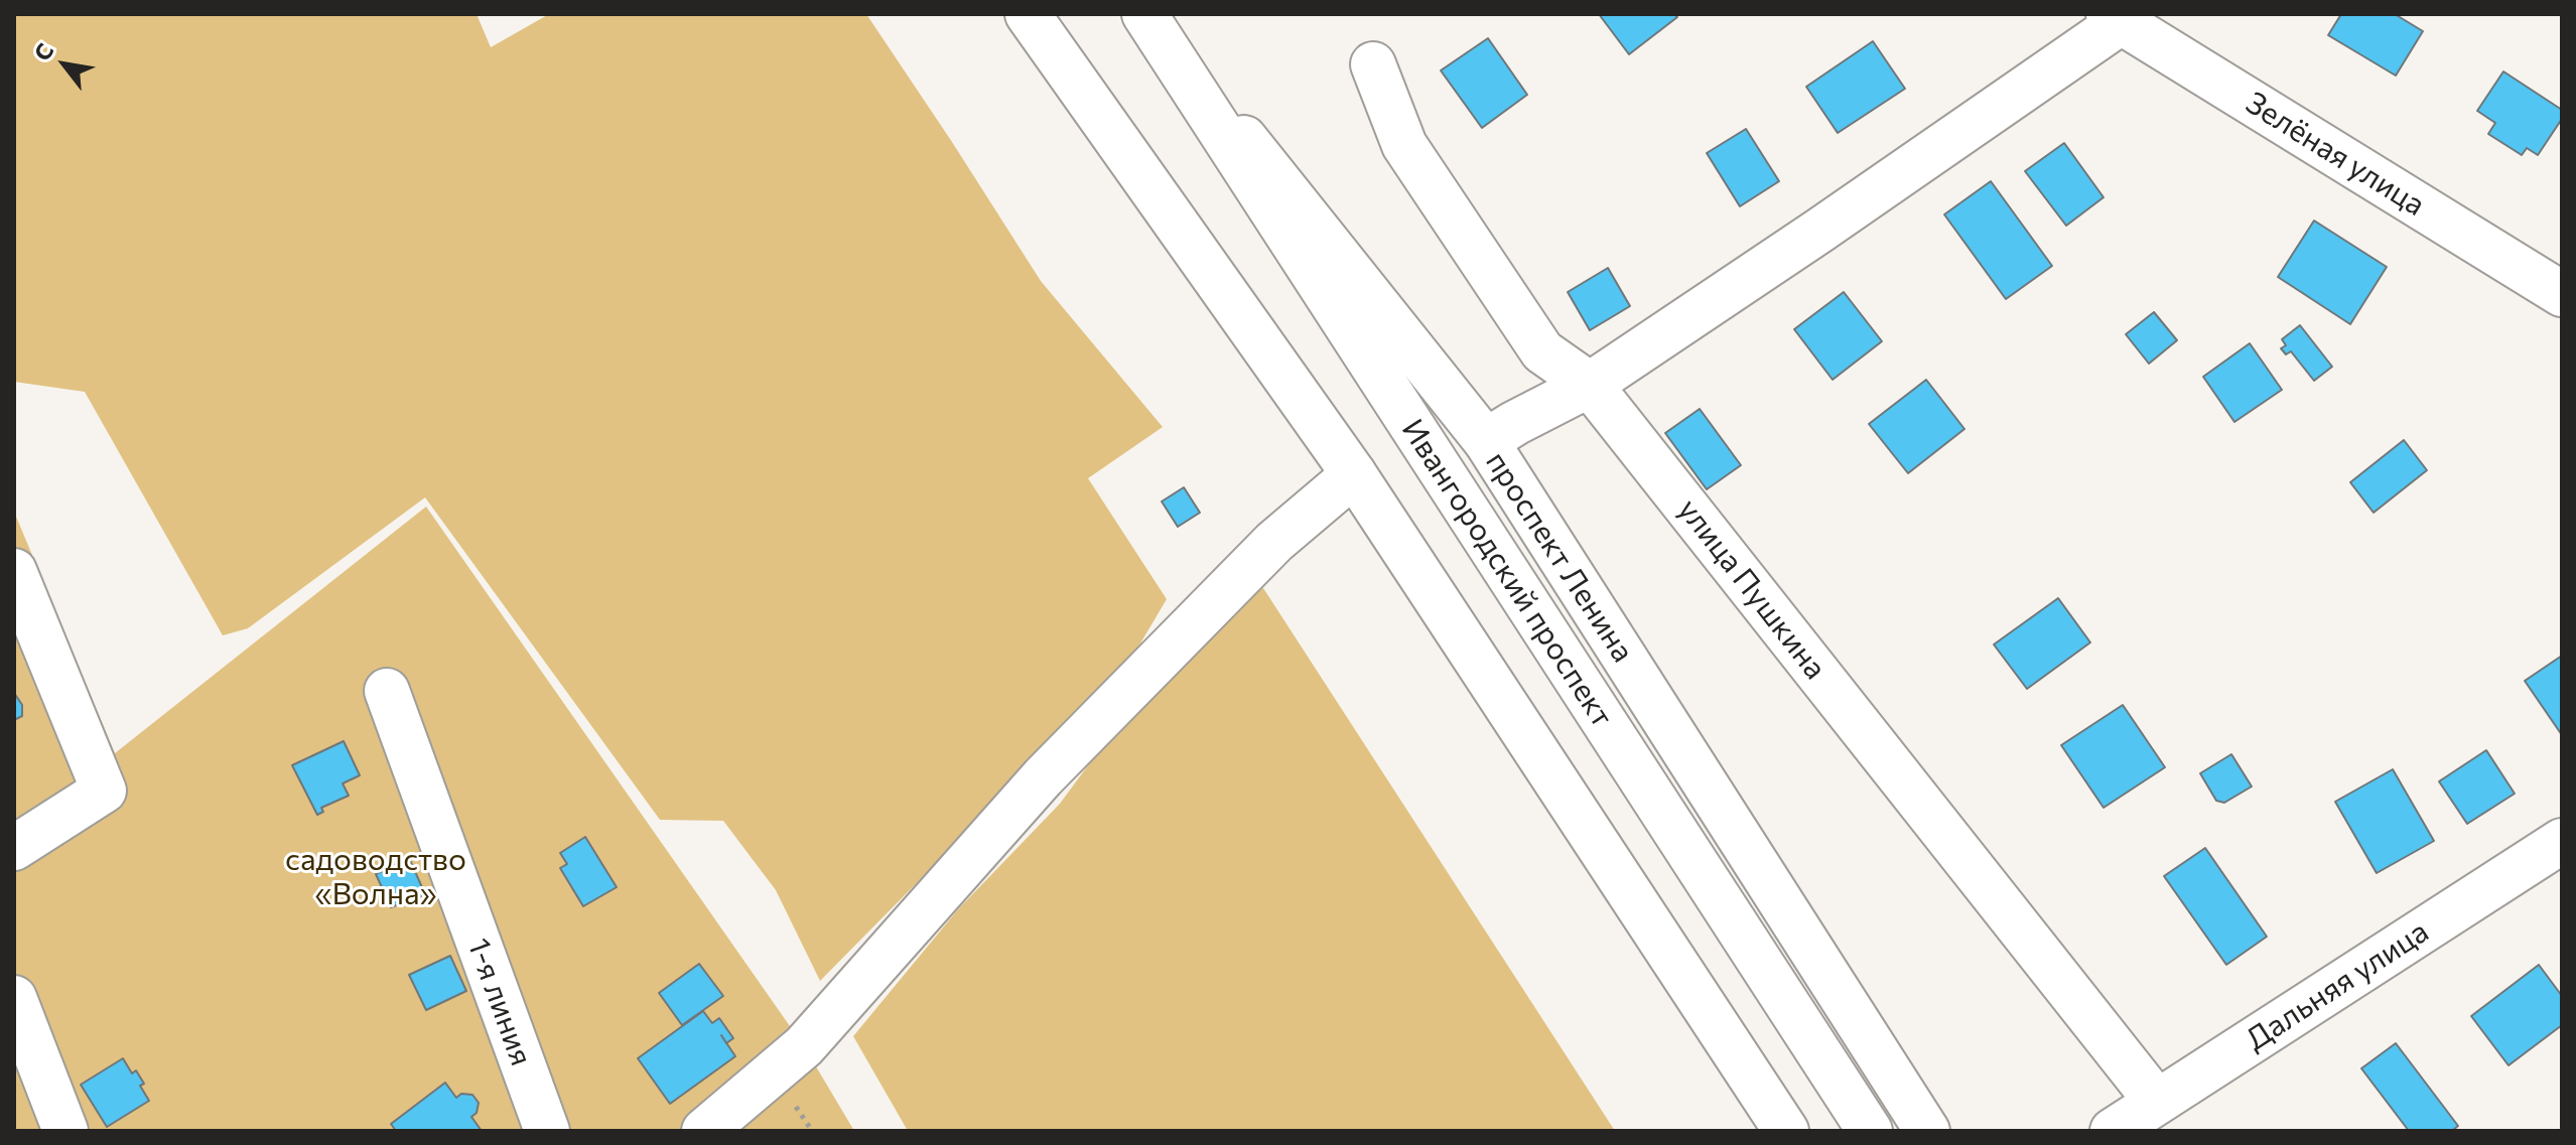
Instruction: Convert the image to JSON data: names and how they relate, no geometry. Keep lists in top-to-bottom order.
{
  "streets": {
    "main road": [
      "Зелёная улица",
      "проспект Ленина",
      "Ивангородский проспект",
      "улица Пушкина",
      "Дальняя улица",
      "1-я линия"
    ]
  },
  "crossings": [
    ["проспект Ленина", "Ивангородский проспект"],
    ["улица Пушкина", "Дальняя улица"]
  ],
  "parks": ["садоводство «Волна»"],
  "north": "top left"
}
